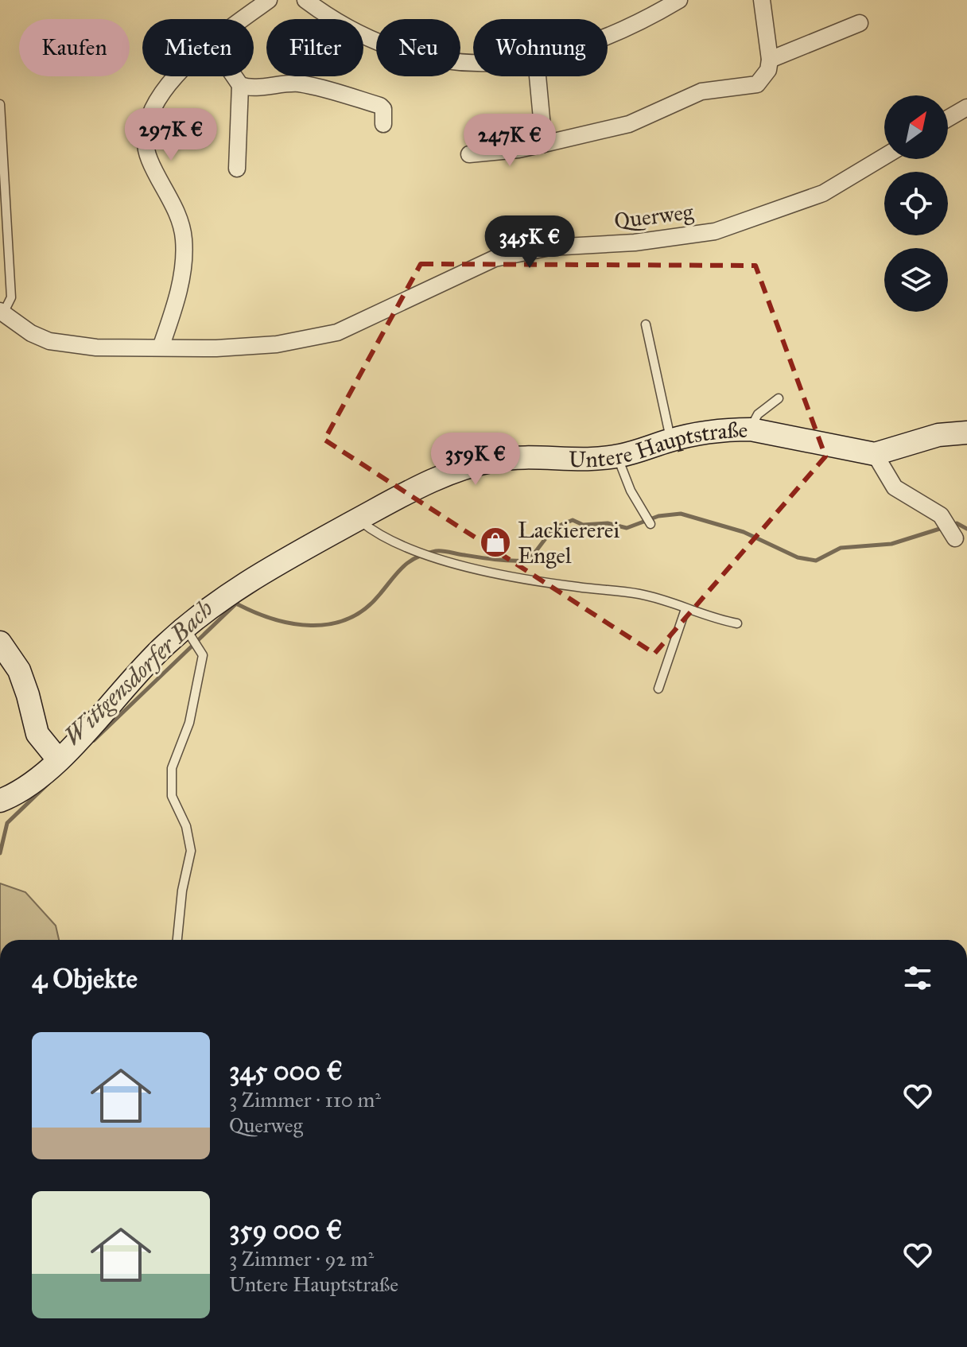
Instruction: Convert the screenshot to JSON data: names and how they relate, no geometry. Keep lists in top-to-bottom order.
{
  "streets": {
    "street": ["Querweg", "Untere Hauptstraße"]
  },
  "water": ["Wittgensdorfer Bach"],
  "places": {
    "shop": ["Lackiererei Engel"]
  },
  "north": "top right",
  "page": {
    "chip": [
      "Kaufen",
      "Mieten",
      "Filter",
      "Neu",
      "Wohnung"
    ],
    "price": [
      "297K €",
      "247K €",
      "345K €",
      "359K €"
    ],
    "heading": "4 Objekte",
    "list": [
      {
        "name": "345 000 €",
        "note": "3 Zimmer · 110 m² · Querweg"
      },
      {
        "name": "359 000 €",
        "note": "3 Zimmer · 92 m² · Untere Hauptstraße"
      }
    ]
  }
}
